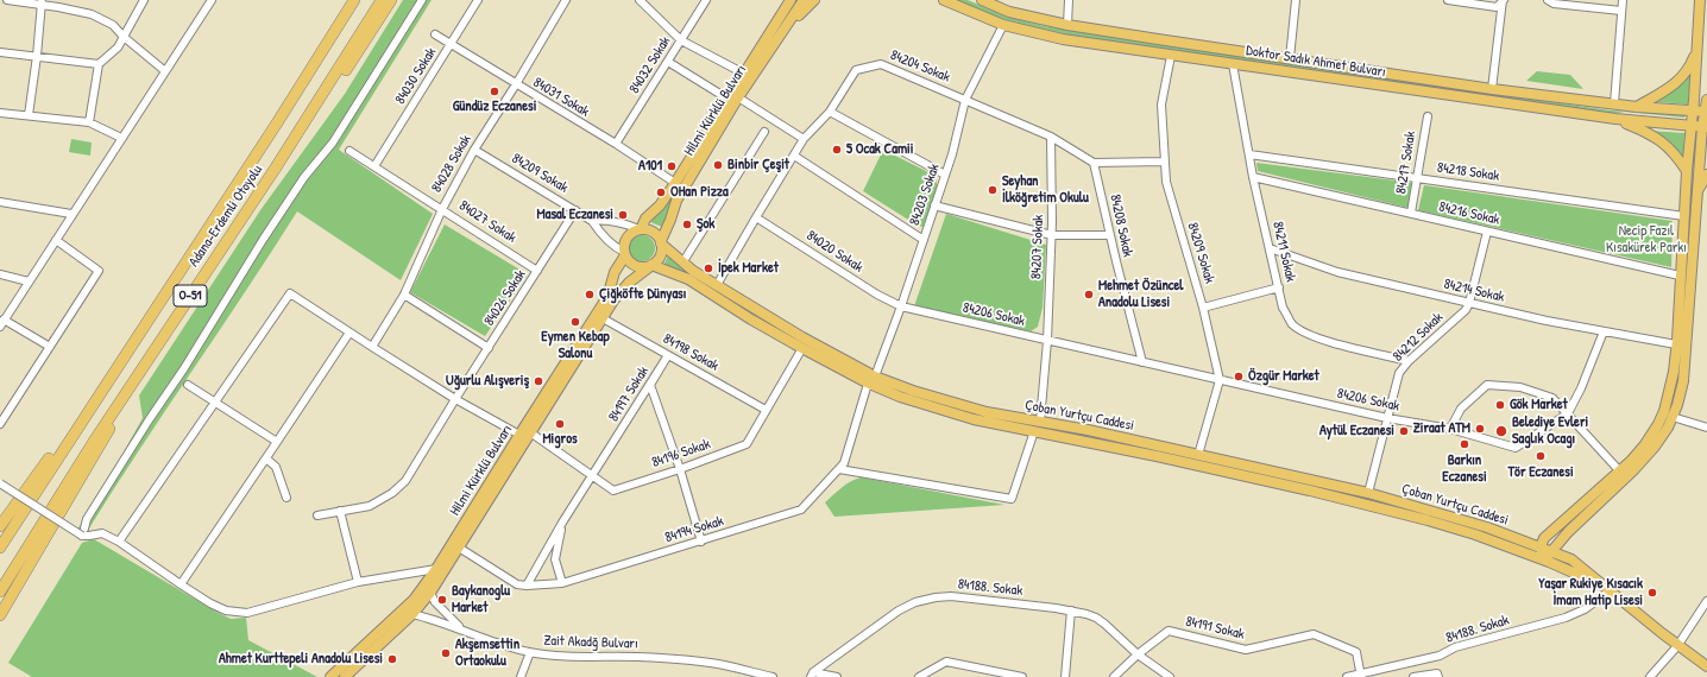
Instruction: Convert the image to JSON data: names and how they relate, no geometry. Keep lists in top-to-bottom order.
{
  "streets": {
    "highway": ["Adana-Erdemli Otoyolu", "O-51"],
    "main road": ["Doktor Sadık Ahmet Bulvarı", "Hilmi Kürklü Bulvarı", "Çoban Yurtçu Caddesi"],
    "street": [
      "84032 Sokak",
      "84204 Sokak",
      "84030 Sokak",
      "84031 Sokak",
      "84217 Sokak",
      "84028 Sokak",
      "84218 Sokak",
      "84209 Sokak",
      "84203 Sokak",
      "84216 Sokak",
      "84027 Sokak",
      "84208 Sokak",
      "84207 Sokak",
      "84020 Sokak",
      "84211 Sokak",
      "84214 Sokak",
      "84026 Sokak",
      "84206 Sokak",
      "84212 Sokak",
      "84198 Sokak",
      "84197 Sokak",
      "84196 Sokak",
      "84194 Sokak",
      "84188. Sokak",
      "84191 Sokak",
      "Zait Akadğ Bulvarı"
    ]
  },
  "crossings": [
    ["Doktor Sadık Ahmet Bulvarı", "84209 Sokak"],
    ["Doktor Sadık Ahmet Bulvarı", "84203 Sokak"],
    ["Doktor Sadık Ahmet Bulvarı", "84211 Sokak"],
    ["84032 Sokak", "84031 Sokak"],
    ["84204 Sokak", "84203 Sokak"],
    ["84204 Sokak", "84020 Sokak"],
    ["84204 Sokak", "Çoban Yurtçu Caddesi"],
    ["84030 Sokak", "84031 Sokak"],
    ["84030 Sokak", "84027 Sokak"],
    ["84031 Sokak", "Hilmi Kürklü Bulvarı"],
    ["84031 Sokak", "84028 Sokak"],
    ["Hilmi Kürklü Bulvarı", "84198 Sokak"],
    ["Hilmi Kürklü Bulvarı", "Çoban Yurtçu Caddesi"],
    ["Hilmi Kürklü Bulvarı", "84196 Sokak"],
    ["Hilmi Kürklü Bulvarı", "Zait Akadğ Bulvarı"],
    ["84217 Sokak", "84218 Sokak"],
    ["84217 Sokak", "84216 Sokak"],
    ["84028 Sokak", "84209 Sokak"],
    ["84028 Sokak", "84027 Sokak"],
    ["84218 Sokak", "84211 Sokak"],
    ["84209 Sokak", "84026 Sokak"],
    ["84209 Sokak", "84206 Sokak"],
    ["84209 Sokak", "Çoban Yurtçu Caddesi"],
    ["84203 Sokak", "84020 Sokak"],
    ["84203 Sokak", "84206 Sokak"],
    ["84203 Sokak", "Çoban Yurtçu Caddesi"],
    ["84216 Sokak", "84211 Sokak"],
    ["84216 Sokak", "84212 Sokak"],
    ["84027 Sokak", "84026 Sokak"],
    ["84208 Sokak", "84206 Sokak"],
    ["84207 Sokak", "84206 Sokak"],
    ["84207 Sokak", "Çoban Yurtçu Caddesi"],
    ["84020 Sokak", "84206 Sokak"],
    ["84211 Sokak", "84214 Sokak"],
    ["84211 Sokak", "84212 Sokak"],
    ["84214 Sokak", "84206 Sokak"],
    ["84214 Sokak", "84212 Sokak"],
    ["84206 Sokak", "84212 Sokak"],
    ["84212 Sokak", "Çoban Yurtçu Caddesi"],
    ["84198 Sokak", "84197 Sokak"],
    ["84198 Sokak", "84196 Sokak"],
    ["84197 Sokak", "84196 Sokak"],
    ["84197 Sokak", "84194 Sokak"],
    ["Çoban Yurtçu Caddesi", "84196 Sokak"],
    ["Çoban Yurtçu Caddesi", "84194 Sokak"],
    ["84188. Sokak", "84191 Sokak"]
  ],
  "parks": ["Necip Fazıl Kısakürek Parkı"],
  "places": [
    "Gündüz Eczanesi",
    "5 Ocak Camii",
    "Binbir Çeşit",
    "A101",
    "Seyhan İlköğretim Okulu",
    "OHan Pizza",
    "Masal Eczanesi",
    "Şok",
    "İpek Market",
    "Çiğköfte Dünyası",
    "Mehmet Özüncel Anadolu Lisesi",
    "Eymen Kebap Salonu",
    "Özgür Market",
    "Uğurlu Alışveriş",
    "Gök Market",
    "Migros",
    "Ziraat ATM",
    "Aytül Eczanesi",
    "Belediye Evleri Saglık Ocagı",
    "Barkın Eczanesi",
    "Tör Eczanesi",
    "Yaşar Rukiye Kısacık İmam Hatip Lisesi",
    "Baykanoglu Market",
    "Akşemsettin Ortaokulu",
    "Ahmet Kurttepeli Anadolu Lisesi"
  ]
}
